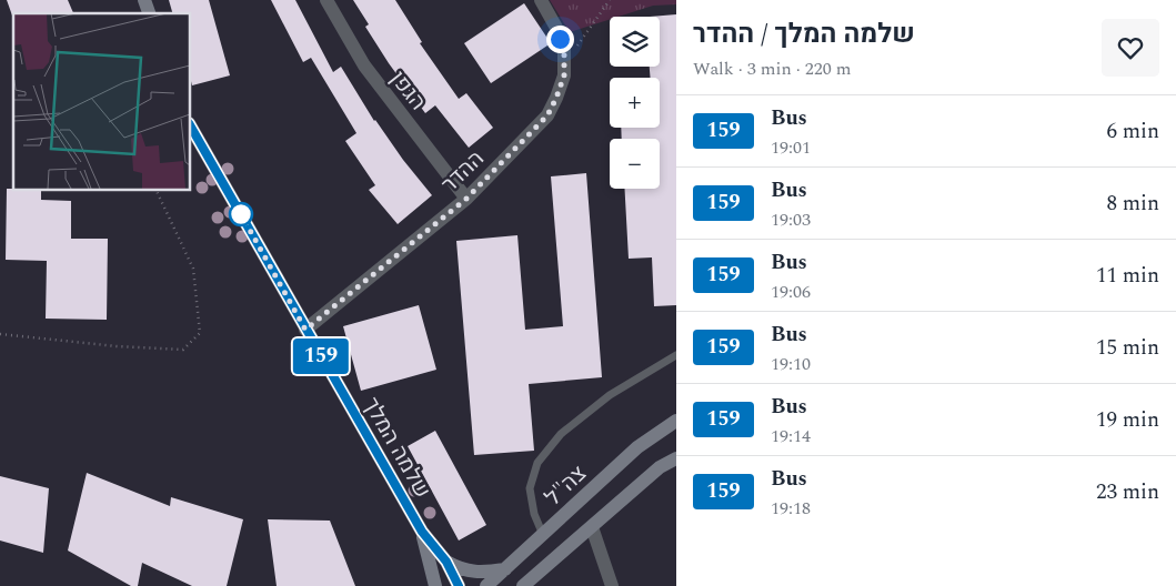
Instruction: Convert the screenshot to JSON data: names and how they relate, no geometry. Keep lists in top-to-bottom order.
{
  "streets": {
    "street": [
      "הגפן",
      "ההדר",
      "שלמה המלך",
      "צה\"ל"
    ]
  },
  "crossings": [
    ["הגפן", "ההדר"],
    ["ההדר", "שלמה המלך"]
  ],
  "lines": ["bus line 159"],
  "page": {
    "on_map": "159",
    "heading": ["שלמה המלך / ההדר", "Walk · 3 min · 220 m"],
    "map_buttons": ["+", "−"],
    "list": [
      {
        "mark": "159",
        "name": "Bus",
        "note": "19:01",
        "value": "6 min"
      },
      {
        "mark": "159",
        "name": "Bus",
        "note": "19:03",
        "value": "8 min"
      },
      {
        "mark": "159",
        "name": "Bus",
        "note": "19:06",
        "value": "11 min"
      },
      {
        "mark": "159",
        "name": "Bus",
        "note": "19:10",
        "value": "15 min"
      },
      {
        "mark": "159",
        "name": "Bus",
        "note": "19:14",
        "value": "19 min"
      },
      {
        "mark": "159",
        "name": "Bus",
        "note": "19:18",
        "value": "23 min"
      }
    ]
  }
}
